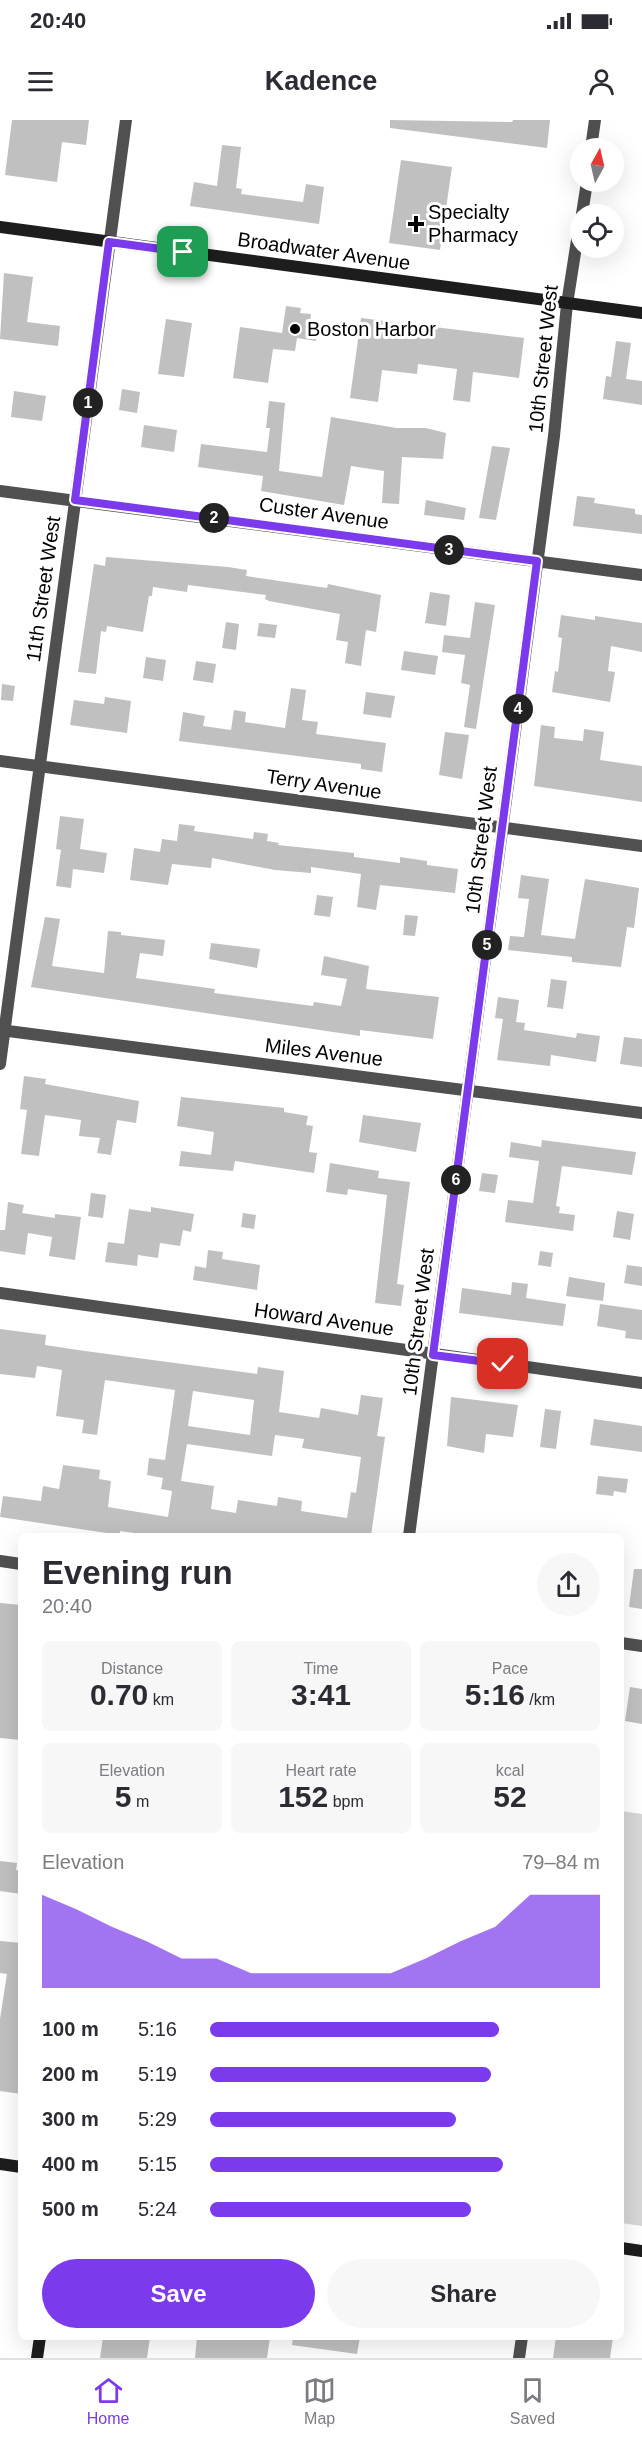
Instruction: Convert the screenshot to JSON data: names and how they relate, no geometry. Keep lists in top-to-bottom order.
{
  "streets": {
    "main road": ["Broadwater Avenue"],
    "street": [
      "10th Street West",
      "Custer Avenue",
      "11th Street West",
      "Terry Avenue",
      "Miles Avenue",
      "Howard Avenue"
    ]
  },
  "crossings": [
    ["Broadwater Avenue", "10th Street West"],
    ["Broadwater Avenue", "11th Street West"],
    ["10th Street West", "Custer Avenue"],
    ["10th Street West", "Terry Avenue"],
    ["10th Street West", "Miles Avenue"],
    ["10th Street West", "Howard Avenue"],
    ["Custer Avenue", "11th Street West"],
    ["11th Street West", "Terry Avenue"],
    ["11th Street West", "Miles Avenue"]
  ],
  "places": {
    "health": ["Specialty Pharmacy"],
    "other": ["Boston Harbor"]
  },
  "north": "top",
  "page": {
    "status": "20:40",
    "header": "Kadence",
    "pins": [
      "1",
      "2",
      "3",
      "4",
      "5",
      "6"
    ],
    "heading": ["Evening run", "20:40"],
    "stats": [
      ["Distance", "0.70 km"],
      ["Time", "3:41"],
      ["Pace", "5:16 /km"],
      ["Elevation", "5 m"],
      ["Heart rate", "152 bpm"],
      ["kcal", "52"]
    ],
    "chart": ["Elevation", "79–84 m"],
    "list": [
      {
        "name": "100 m",
        "note": "5:16"
      },
      {
        "name": "200 m",
        "note": "5:19"
      },
      {
        "name": "300 m",
        "note": "5:29"
      },
      {
        "name": "400 m",
        "note": "5:15"
      },
      {
        "name": "500 m",
        "note": "5:24"
      }
    ],
    "buttons": ["Save", "Share"],
    "tabs": ["Home", "Map", "Saved"]
  }
}
